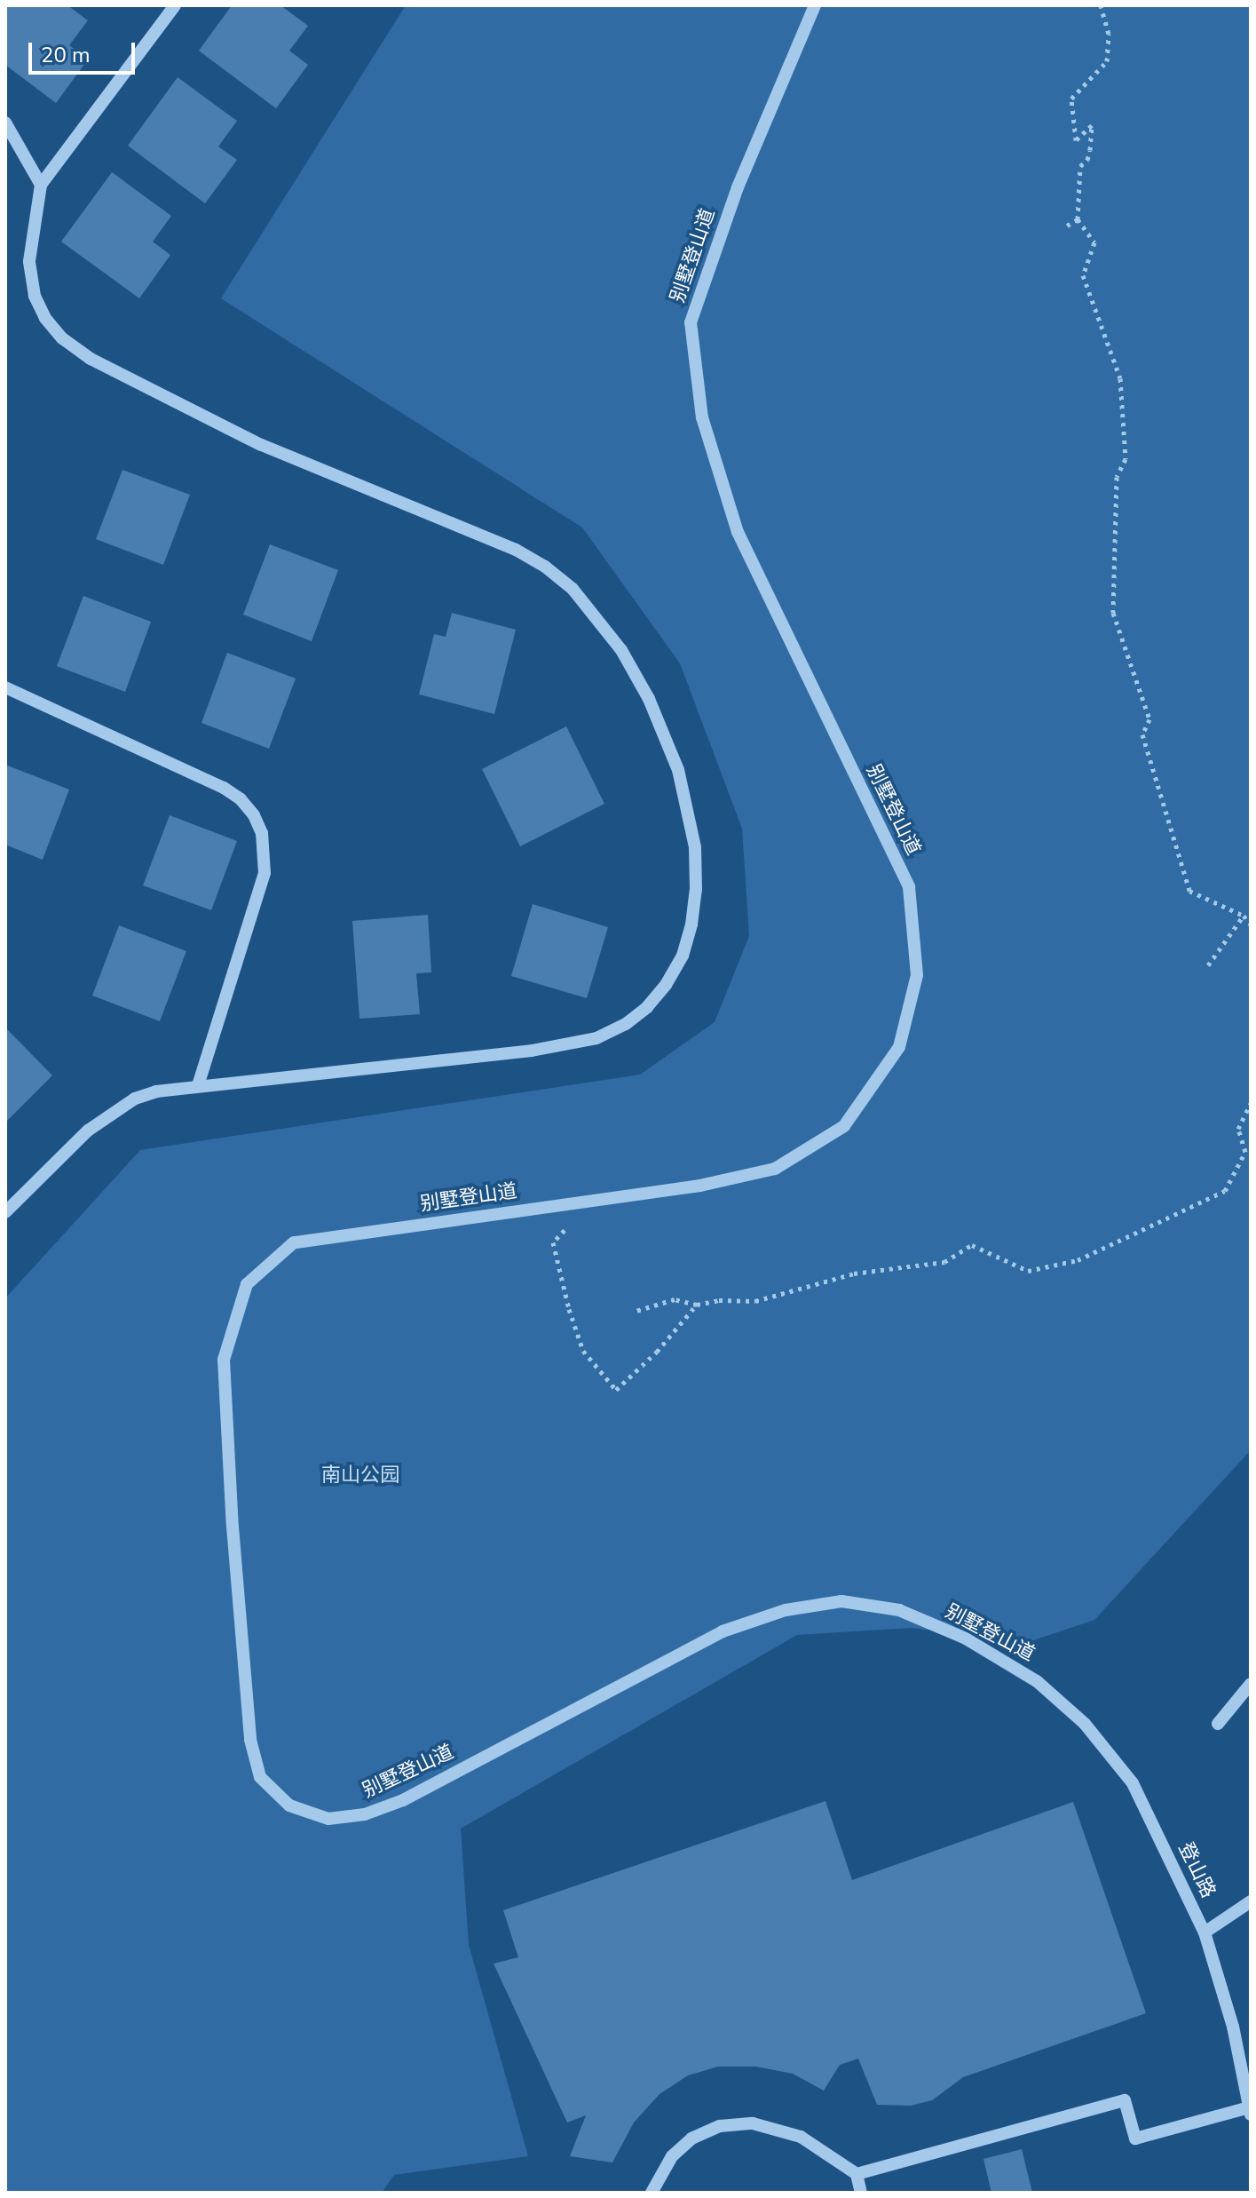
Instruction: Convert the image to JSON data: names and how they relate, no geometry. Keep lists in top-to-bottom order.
{
  "streets": {
    "street": ["别墅登山道", "登山路"]
  },
  "crossings": [
    ["别墅登山道", "登山路"]
  ],
  "parks": ["南山公园"],
  "scale_bar": "20 m"
}
